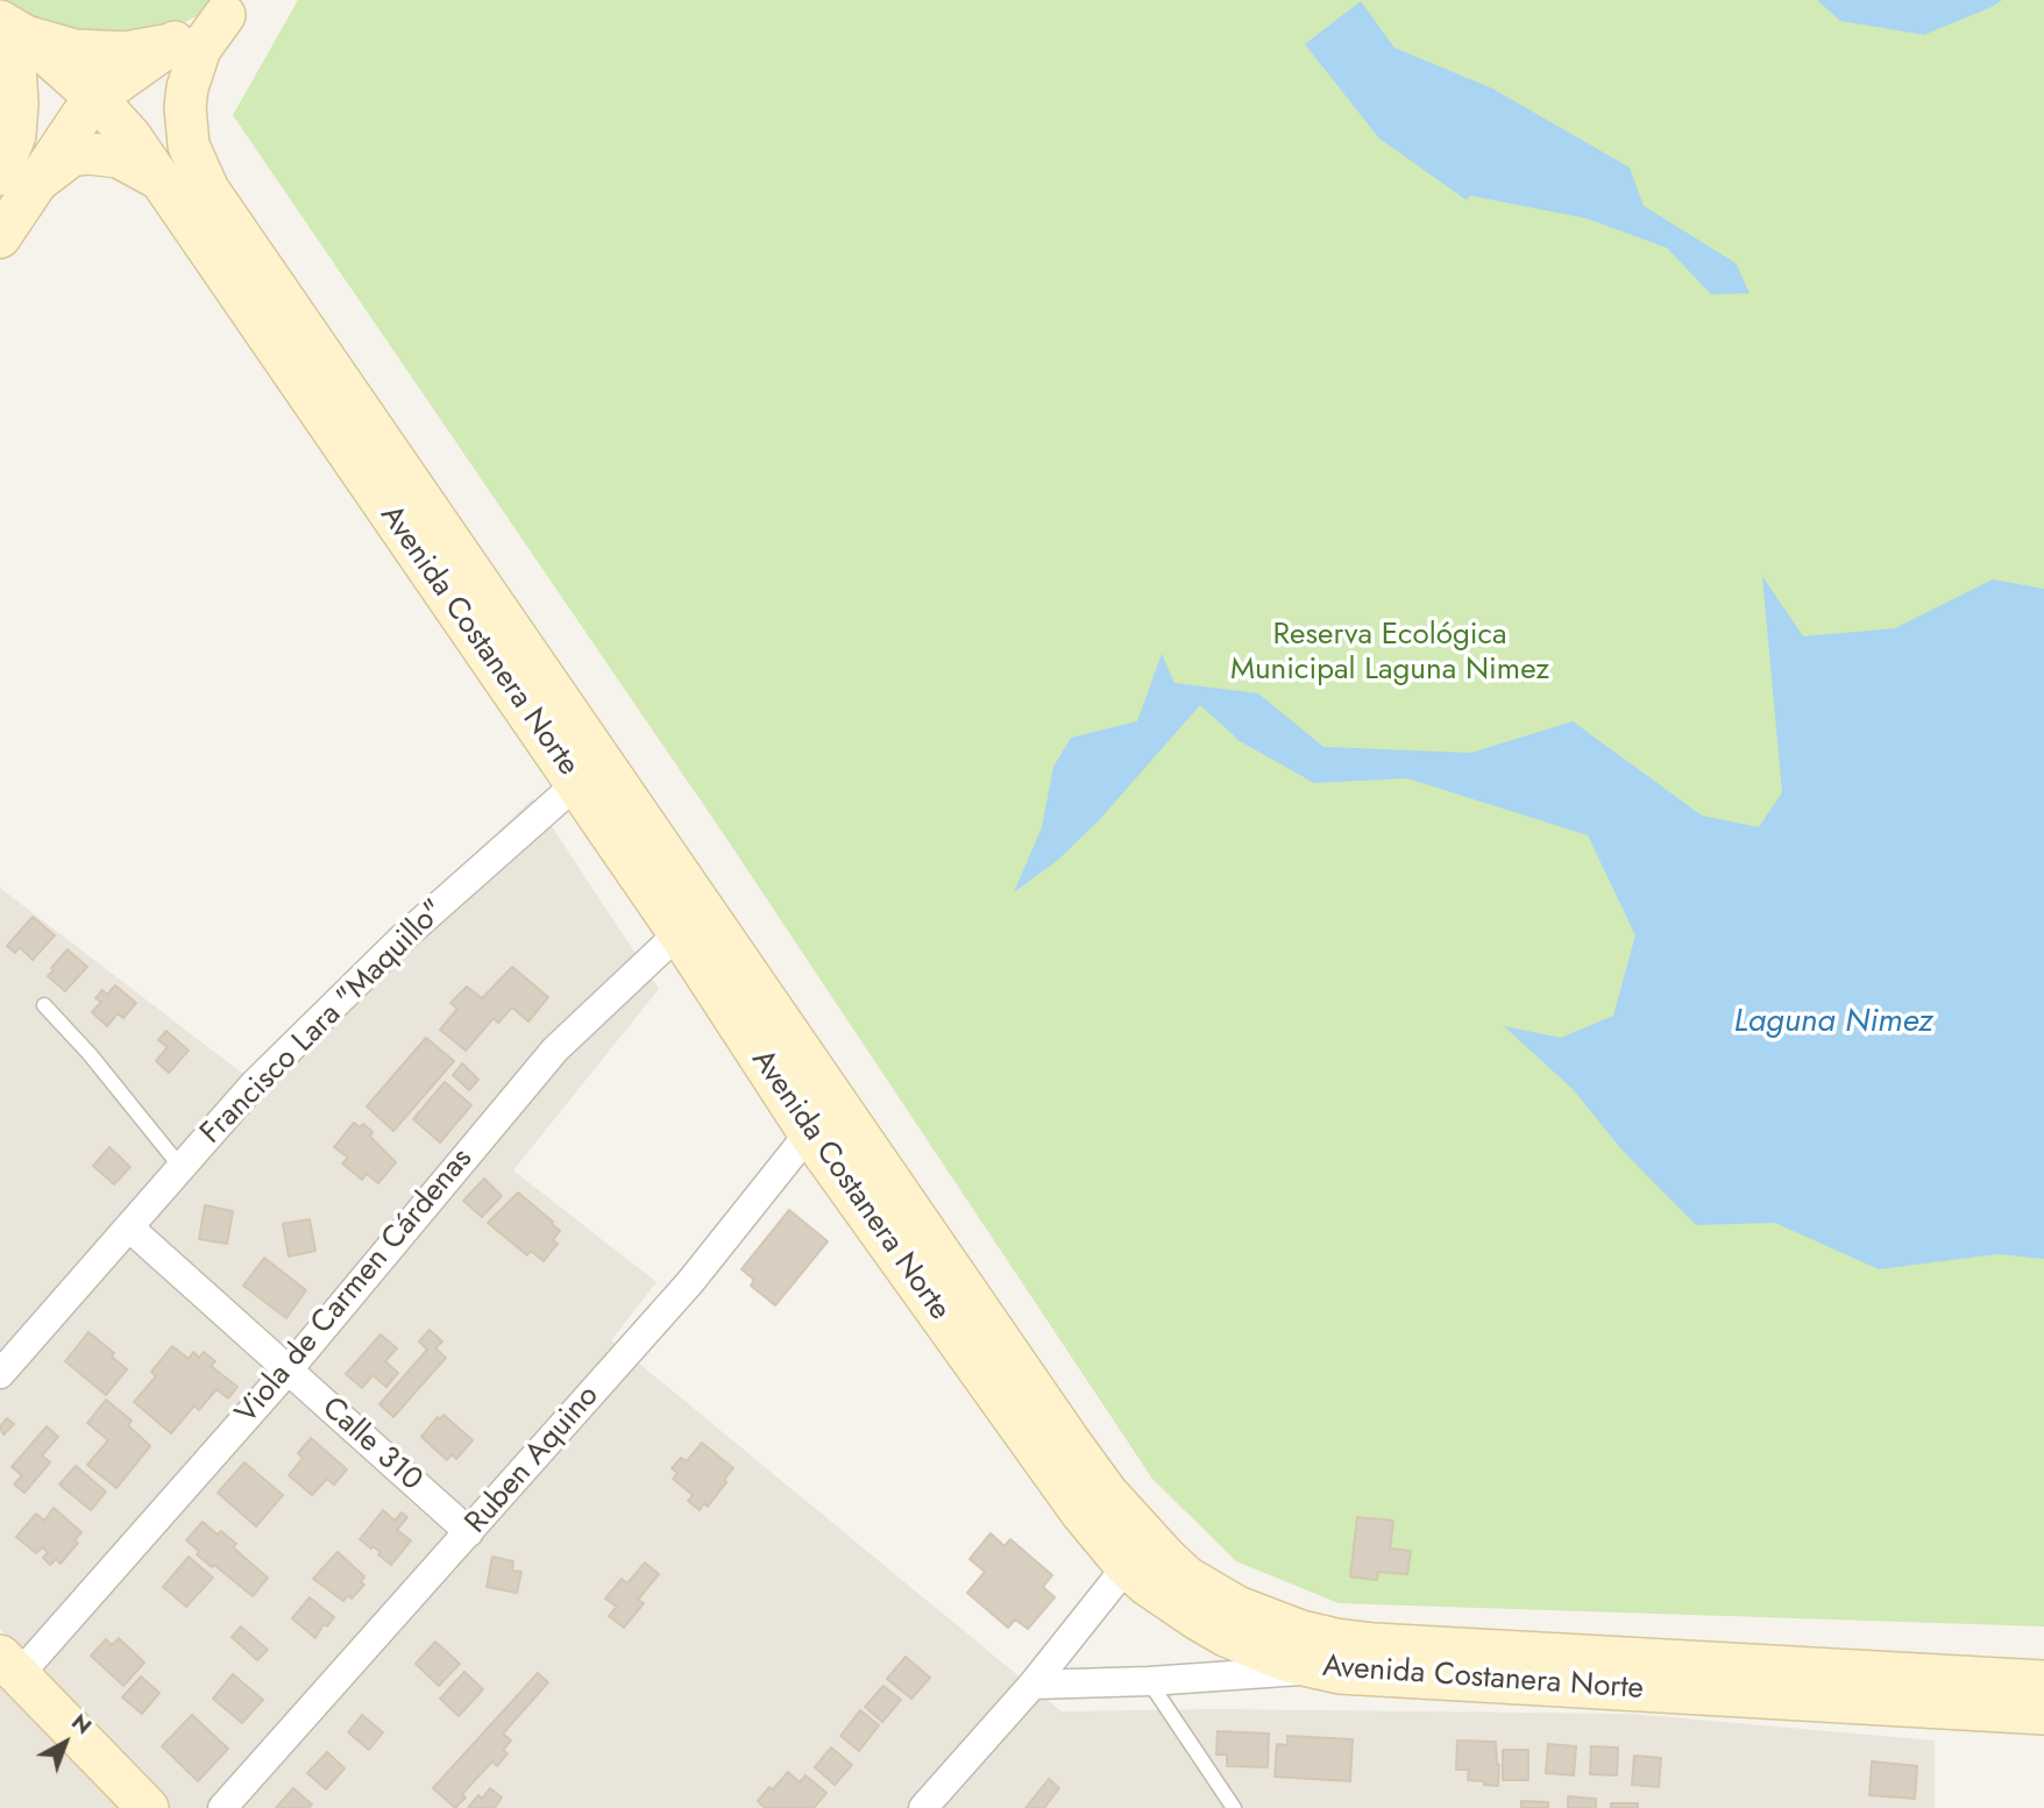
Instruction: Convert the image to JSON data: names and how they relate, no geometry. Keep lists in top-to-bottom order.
{
  "streets": {
    "street": [
      "Avenida Costanera Norte",
      "Francisco Lara \"Maquillo\"",
      "Viola de Carmen Cárdenas",
      "Calle 310",
      "Ruben Aquino"
    ]
  },
  "crossings": [
    ["Avenida Costanera Norte", "Francisco Lara \"Maquillo\""],
    ["Avenida Costanera Norte", "Viola de Carmen Cárdenas"],
    ["Avenida Costanera Norte", "Ruben Aquino"],
    ["Francisco Lara \"Maquillo\"", "Calle 310"],
    ["Viola de Carmen Cárdenas", "Calle 310"],
    ["Calle 310", "Ruben Aquino"]
  ],
  "water": ["Laguna Nimez"],
  "parks": ["Reserva Ecológica Municipal Laguna Nimez"],
  "north": "top right"
}
